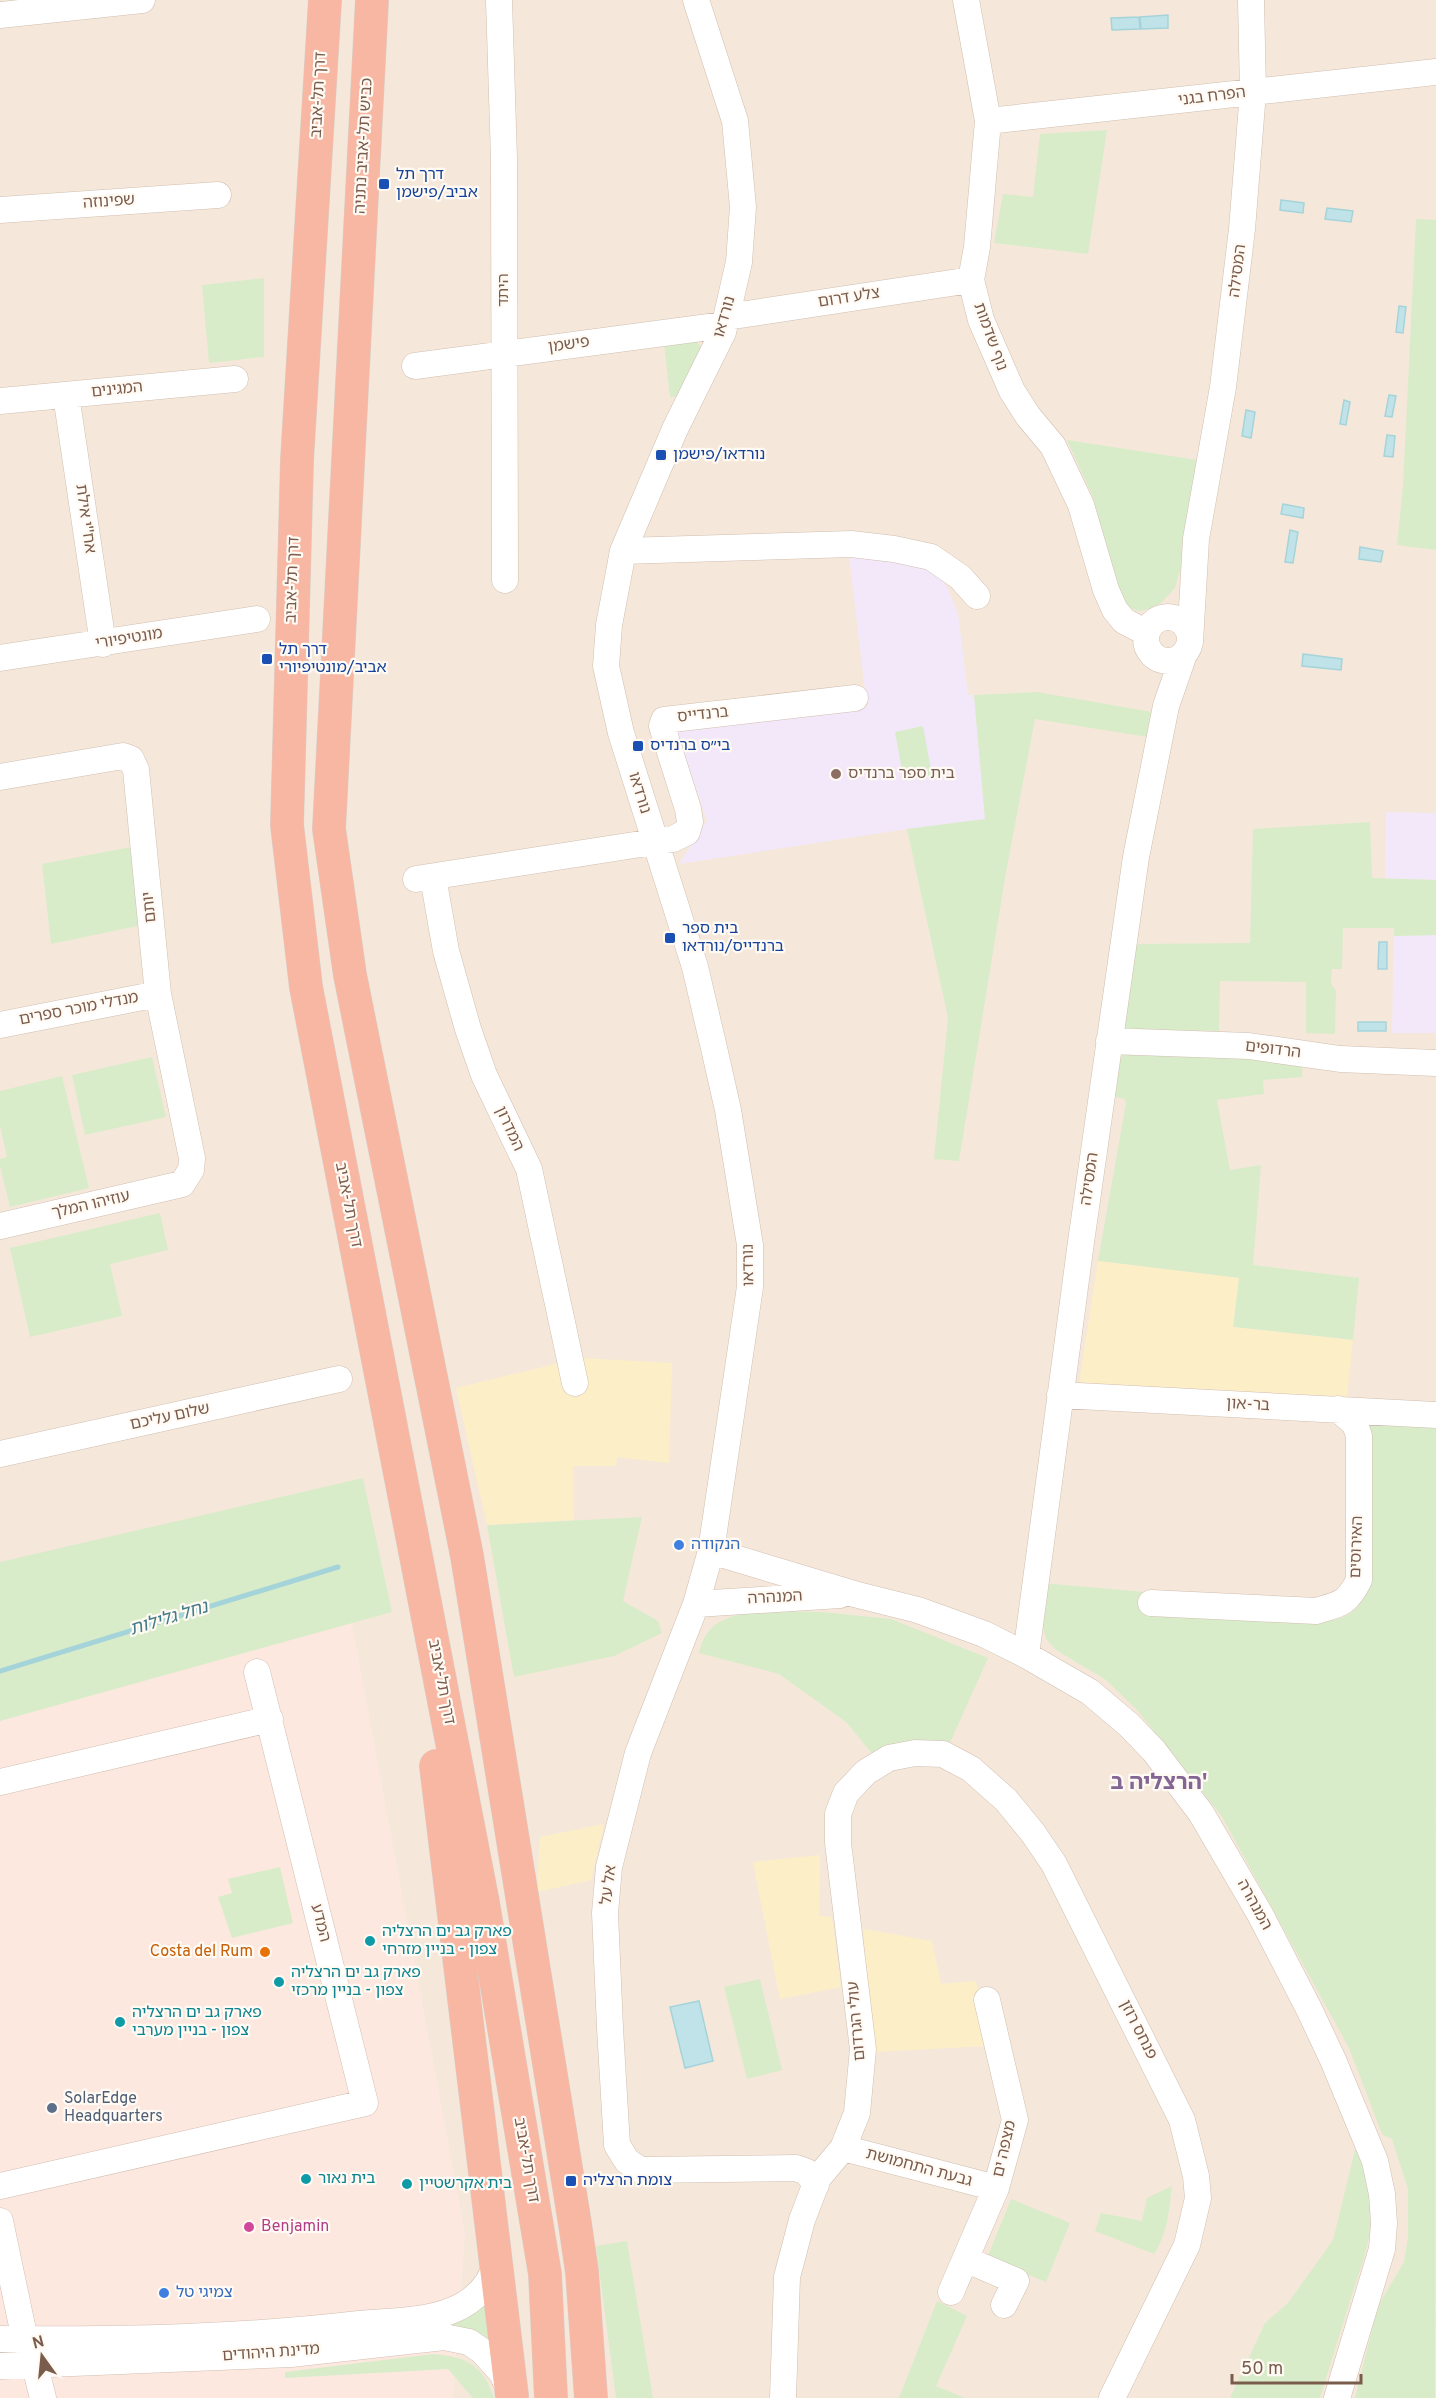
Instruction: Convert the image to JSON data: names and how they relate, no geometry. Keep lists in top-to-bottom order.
{
  "streets": {
    "highway": ["דרך תל-אביב", "כביש תל-אביב נתניה"],
    "street": [
      "הפרח בגני",
      "שפינוזה",
      "המסילה",
      "היתד",
      "צלע דרום",
      "נורדאו",
      "נוף שדמות",
      "פישמן",
      "המגינים",
      "אח''י אילת",
      "מונטיפיורי",
      "ברנדייס",
      "יותם",
      "מנדלי מוכר ספרים",
      "הרדופים",
      "המדרון",
      "עוזיהו המלך",
      "בר-און",
      "שלום עליכם",
      "האירוסים",
      "המנהרה",
      "אל על",
      "המדע",
      "עולי הגרדום",
      "פנחס רוזן",
      "מצפה ים",
      "גבעת התחמושת",
      "מדינת היהודים"
    ]
  },
  "crossings": [
    ["הפרח בגני", "המסילה"],
    ["הפרח בגני", "נוף שדמות"],
    ["המסילה", "נוף שדמות"],
    ["המסילה", "הרדופים"],
    ["המסילה", "בר-און"],
    ["המסילה", "המנהרה"],
    ["היתד", "פישמן"],
    ["צלע דרום", "נורדאו"],
    ["צלע דרום", "נוף שדמות"],
    ["צלע דרום", "פישמן"],
    ["נורדאו", "פישמן"],
    ["נורדאו", "ברנדייס"],
    ["נורדאו", "המדרון"],
    ["נורדאו", "המנהרה"],
    ["נורדאו", "אל על"],
    ["המגינים", "אח''י אילת"],
    ["אח''י אילת", "מונטיפיורי"],
    ["ברנדייס", "המדרון"],
    ["יותם", "מנדלי מוכר ספרים"],
    ["יותם", "עוזיהו המלך"],
    ["בר-און", "האירוסים"],
    ["המנהרה", "אל על"],
    ["אל על", "עולי הגרדום"],
    ["עולי הגרדום", "פנחס רוזן"],
    ["עולי הגרדום", "גבעת התחמושת"],
    ["מצפה ים", "גבעת התחמושת"]
  ],
  "districts": ["הרצליה ב'"],
  "water": ["נחל גלילות"],
  "places": {
    "transit": [
      "דרך תל אביב/פישמן",
      "נורדאו/פישמן",
      "דרך תל אביב/מונטיפיורי",
      "בי״ס ברנדיס",
      "בית ספר ברנדייס/נורדאו",
      "צומת הרצליה"
    ],
    "other": [
      "בית ספר ברנדיס",
      "הנקודה",
      "פארק גב ים הרצליה צפון - בניין מזרחי",
      "Costa del Rum",
      "פארק גב ים הרצליה צפון - בניין מרכזי",
      "פארק גב ים הרצליה צפון - בניין מערבי",
      "SolarEdge Headquarters",
      "בית נאור",
      "בית אקרשטיין",
      "Benjamin",
      "צמיגי טל"
    ]
  },
  "scale_bar": "50 m",
  "north": "top"
}
